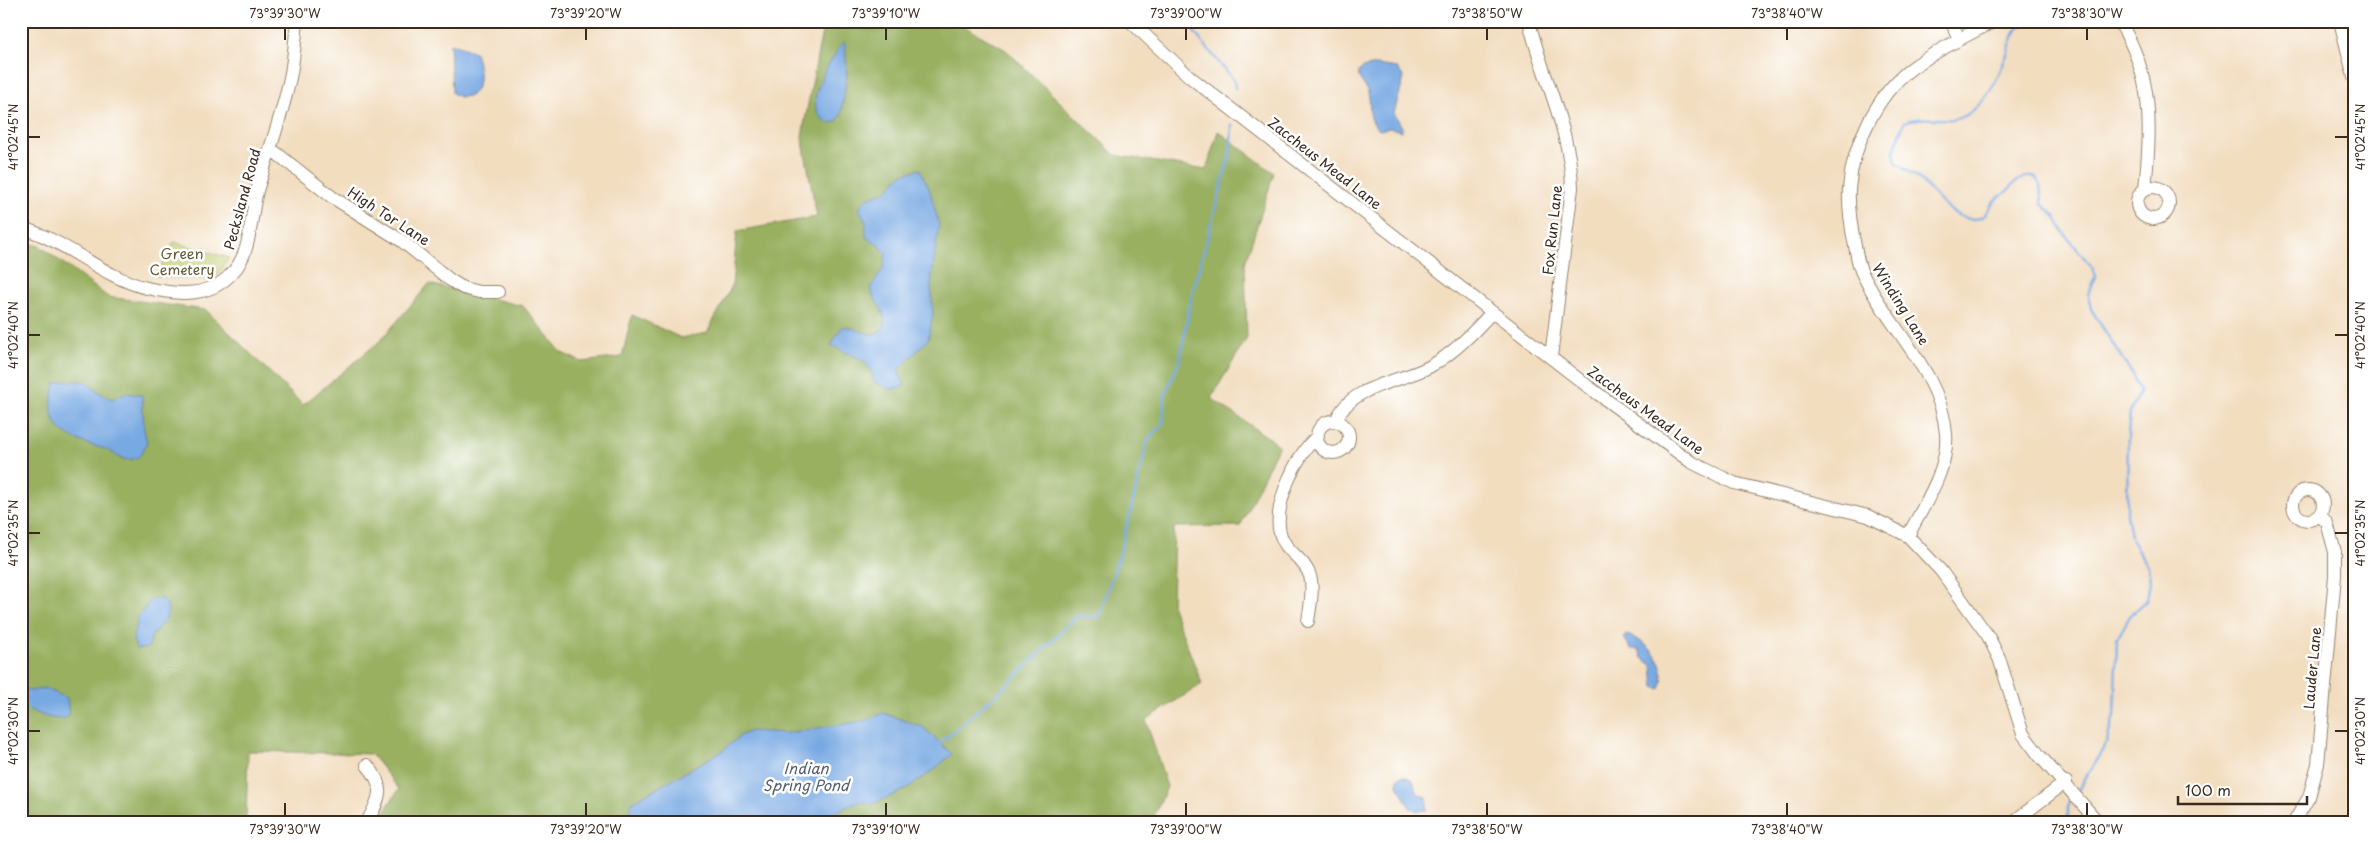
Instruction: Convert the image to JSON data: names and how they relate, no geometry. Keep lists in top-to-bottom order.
{
  "streets": {
    "street": [
      "Zaccheus Mead Lane",
      "Pecksland Road",
      "High Tor Lane",
      "Fox Run Lane",
      "Winding Lane",
      "Lauder Lane"
    ]
  },
  "crossings": [
    ["Zaccheus Mead Lane", "Fox Run Lane"],
    ["Zaccheus Mead Lane", "Winding Lane"],
    ["Pecksland Road", "High Tor Lane"]
  ],
  "water": ["Indian Spring Pond"],
  "parks": ["Green Cemetery"],
  "scale_bar": "100 m",
  "coordinates": [
    "73°39'30\"W",
    "73°39'20\"W",
    "73°39'10\"W",
    "73°39'00\"W",
    "73°38'50\"W",
    "73°38'40\"W",
    "73°38'30\"W",
    "41°02'45\"N",
    "41°02'40\"N",
    "41°02'35\"N",
    "41°02'30\"N"
  ]
}
